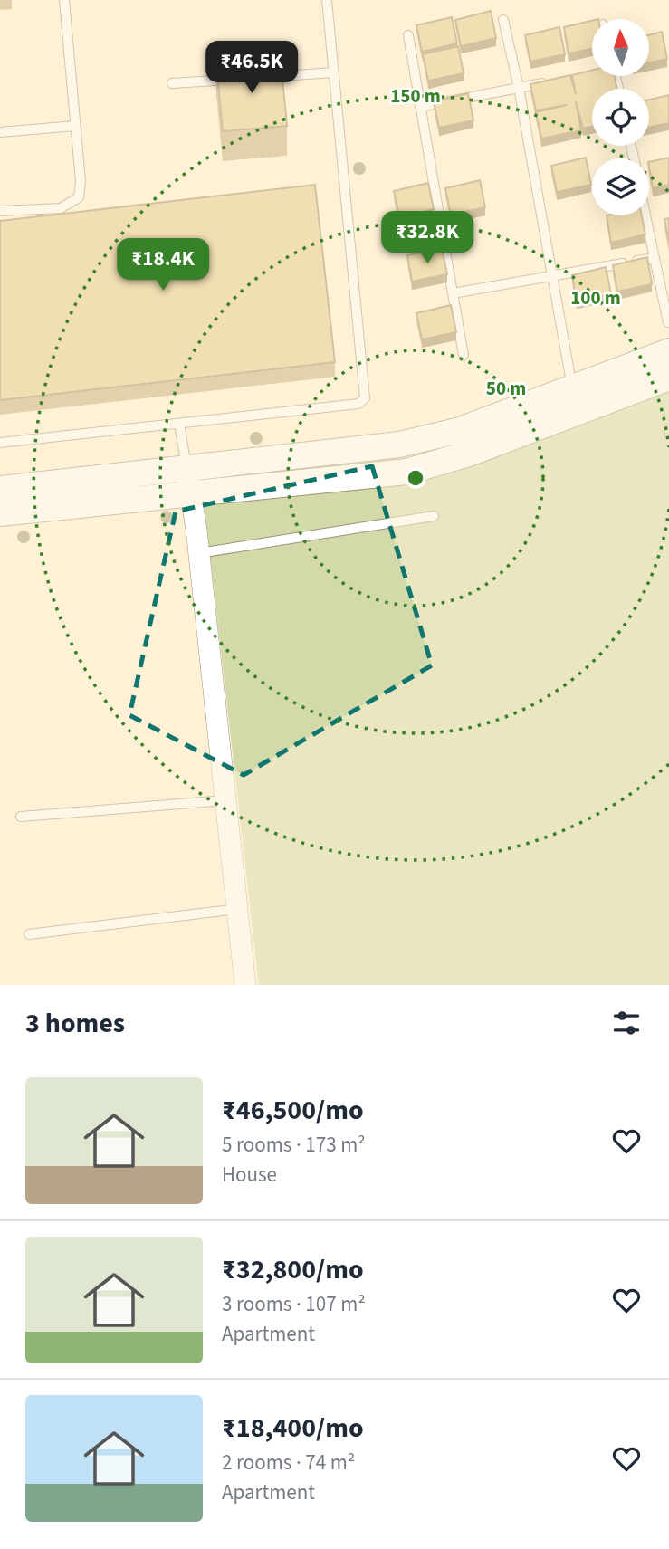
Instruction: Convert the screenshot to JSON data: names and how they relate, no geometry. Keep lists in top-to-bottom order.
{
  "north": "top",
  "page": {
    "price": ["₹46.5K", "₹32.8K", "₹18.4K"],
    "heading": "3 homes",
    "list": [
      {
        "name": "₹46,500/mo",
        "note": "5 rooms · 173 m² · House"
      },
      {
        "name": "₹32,800/mo",
        "note": "3 rooms · 107 m² · Apartment"
      },
      {
        "name": "₹18,400/mo",
        "note": "2 rooms · 74 m² · Apartment"
      }
    ]
  },
  "rings": ["150 m", "100 m", "50 m"]
}
